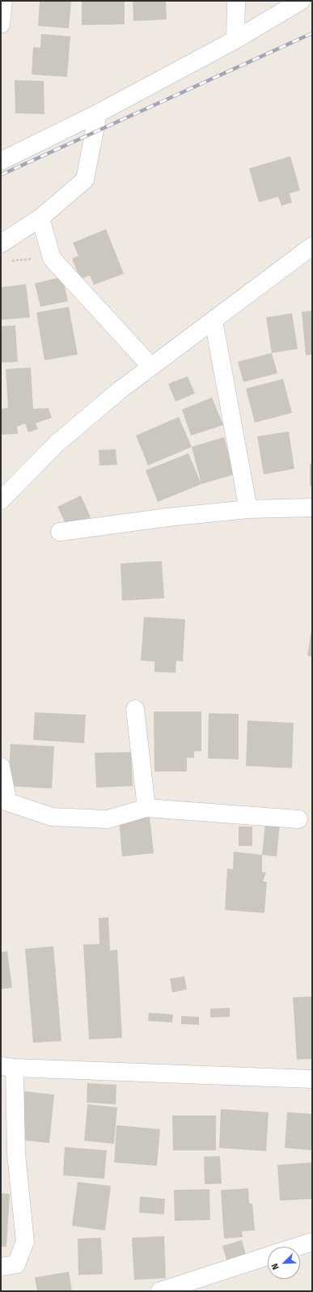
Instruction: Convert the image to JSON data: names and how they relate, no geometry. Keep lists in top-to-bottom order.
{
  "north": "bottom left"
}
